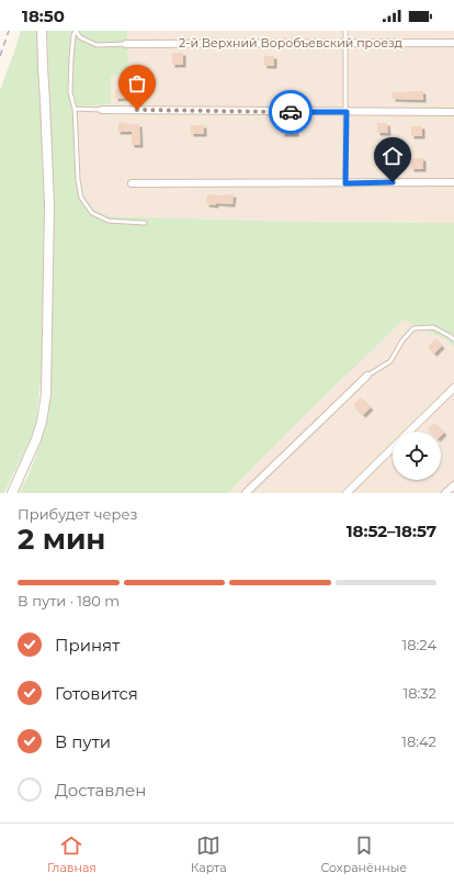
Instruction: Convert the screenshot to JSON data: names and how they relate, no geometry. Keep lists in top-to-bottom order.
{
  "streets": {
    "street": ["2-й Верхний Воробъевский проезд"]
  },
  "page": {
    "status": "18:50",
    "heading": ["2 мин", "Прибудет через", "18:52–18:57"],
    "bar": "В пути · 180 m",
    "list": [
      ["Принят", "18:24"],
      ["Готовится", "18:32"],
      ["В пути", "18:42"],
      "Доставлен"
    ],
    "tabs": ["Главная", "Карта", "Сохранённые"]
  }
}
